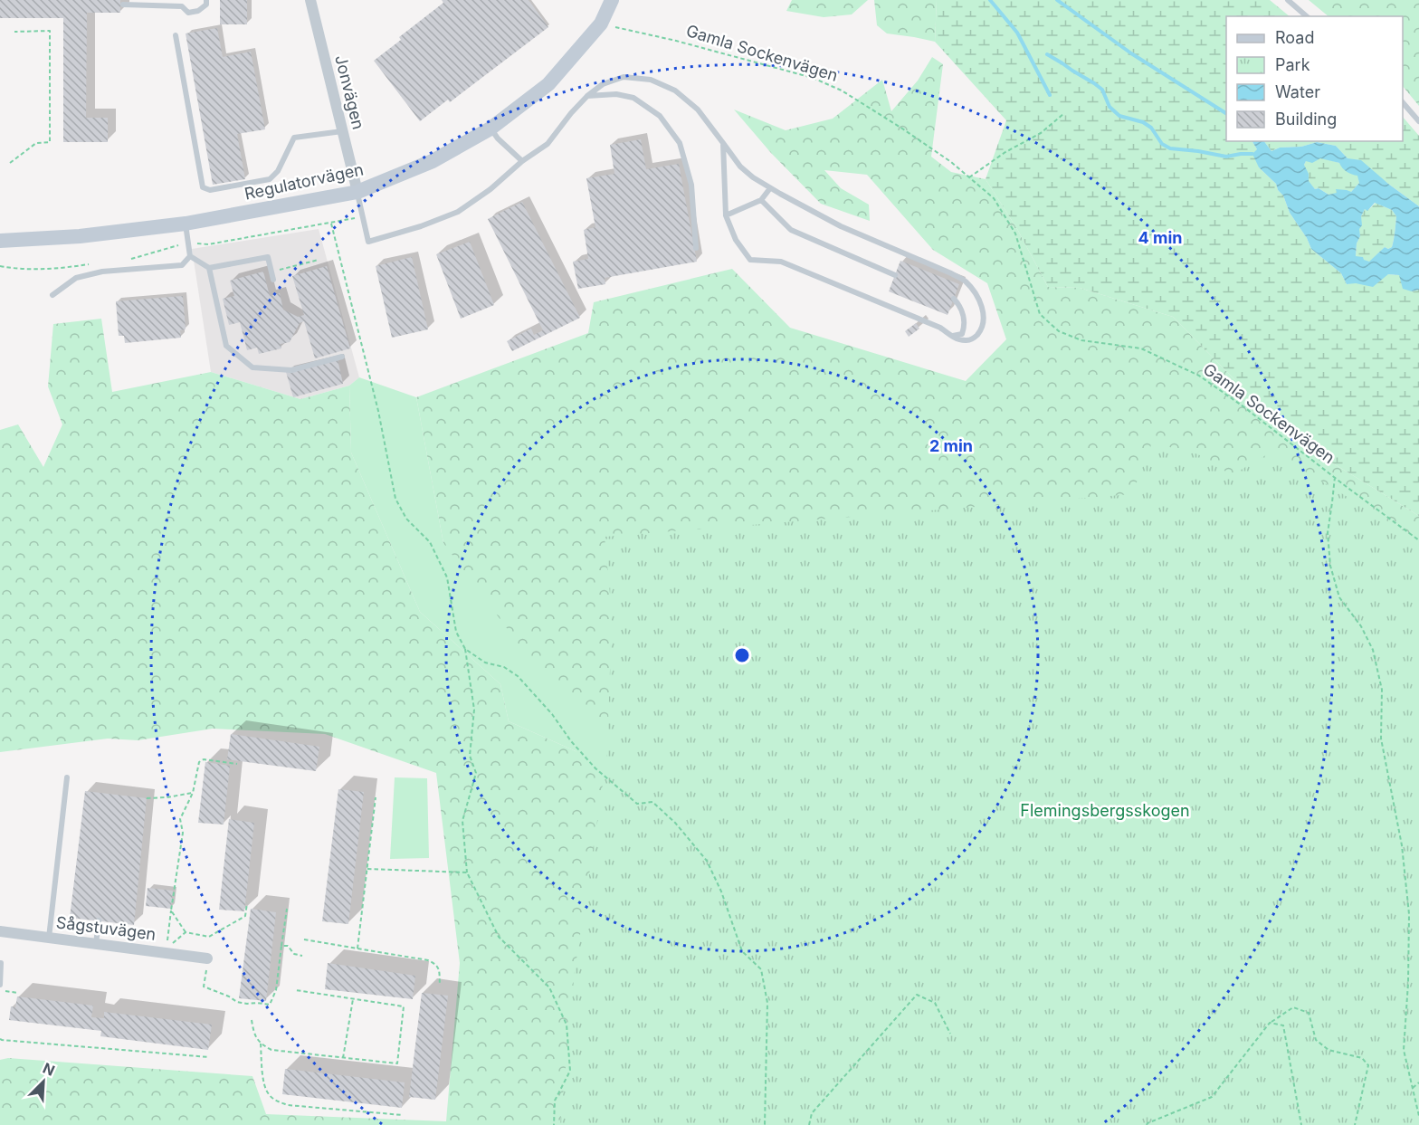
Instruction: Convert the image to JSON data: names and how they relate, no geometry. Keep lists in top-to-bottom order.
{
  "streets": {
    "street": ["Jonvägen", "Regulatorvägen", "Sågstuvägen"],
    "path": ["Gamla Sockenvägen"]
  },
  "crossings": [
    ["Gamla Sockenvägen", "Regulatorvägen"],
    ["Jonvägen", "Regulatorvägen"]
  ],
  "parks": ["Flemingsbergsskogen"],
  "legend": [
    "Road",
    "Park",
    "Water",
    "Building"
  ],
  "north": "top right",
  "rings": ["4 min", "2 min"]
}
